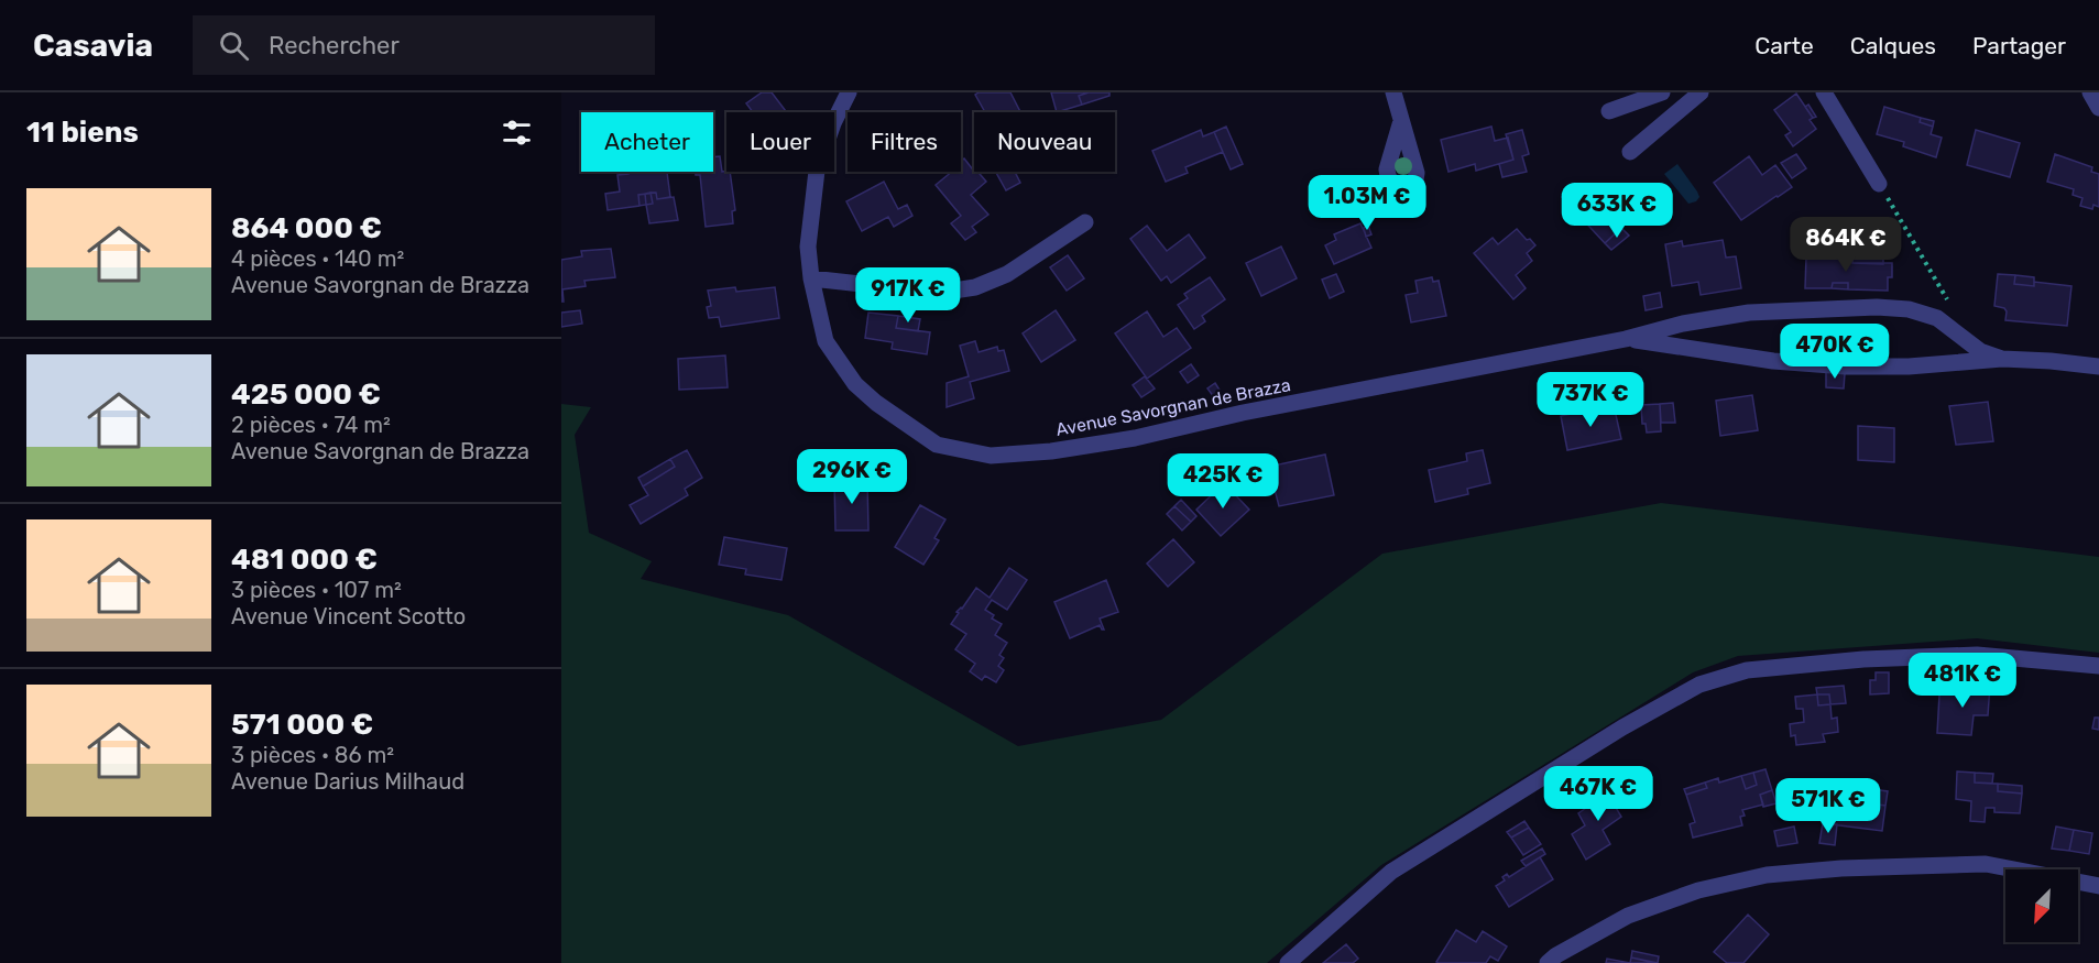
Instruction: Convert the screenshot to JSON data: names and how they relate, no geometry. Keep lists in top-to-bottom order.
{
  "streets": {
    "street": ["Avenue Savorgnan de Brazza"]
  },
  "north": "bottom left",
  "page": {
    "header": "Casavia",
    "search": "Rechercher",
    "nav": ["Carte", "Calques", "Partager"],
    "heading": "11 biens",
    "chip": [
      "Acheter",
      "Louer",
      "Filtres",
      "Nouveau"
    ],
    "list": [
      {
        "name": "864 000 €",
        "note": "4 pièces · 140 m² · Avenue Savorgnan de Brazza"
      },
      {
        "name": "425 000 €",
        "note": "2 pièces · 74 m² · Avenue Savorgnan de Brazza"
      },
      {
        "name": "481 000 €",
        "note": "3 pièces · 107 m² · Avenue Vincent Scotto"
      },
      {
        "name": "571 000 €",
        "note": "3 pièces · 86 m² · Avenue Darius Milhaud"
      }
    ],
    "price": [
      "1.03M €",
      "633K €",
      "864K €",
      "917K €",
      "470K €",
      "737K €",
      "296K €",
      "425K €",
      "481K €",
      "467K €",
      "571K €"
    ]
  }
}
